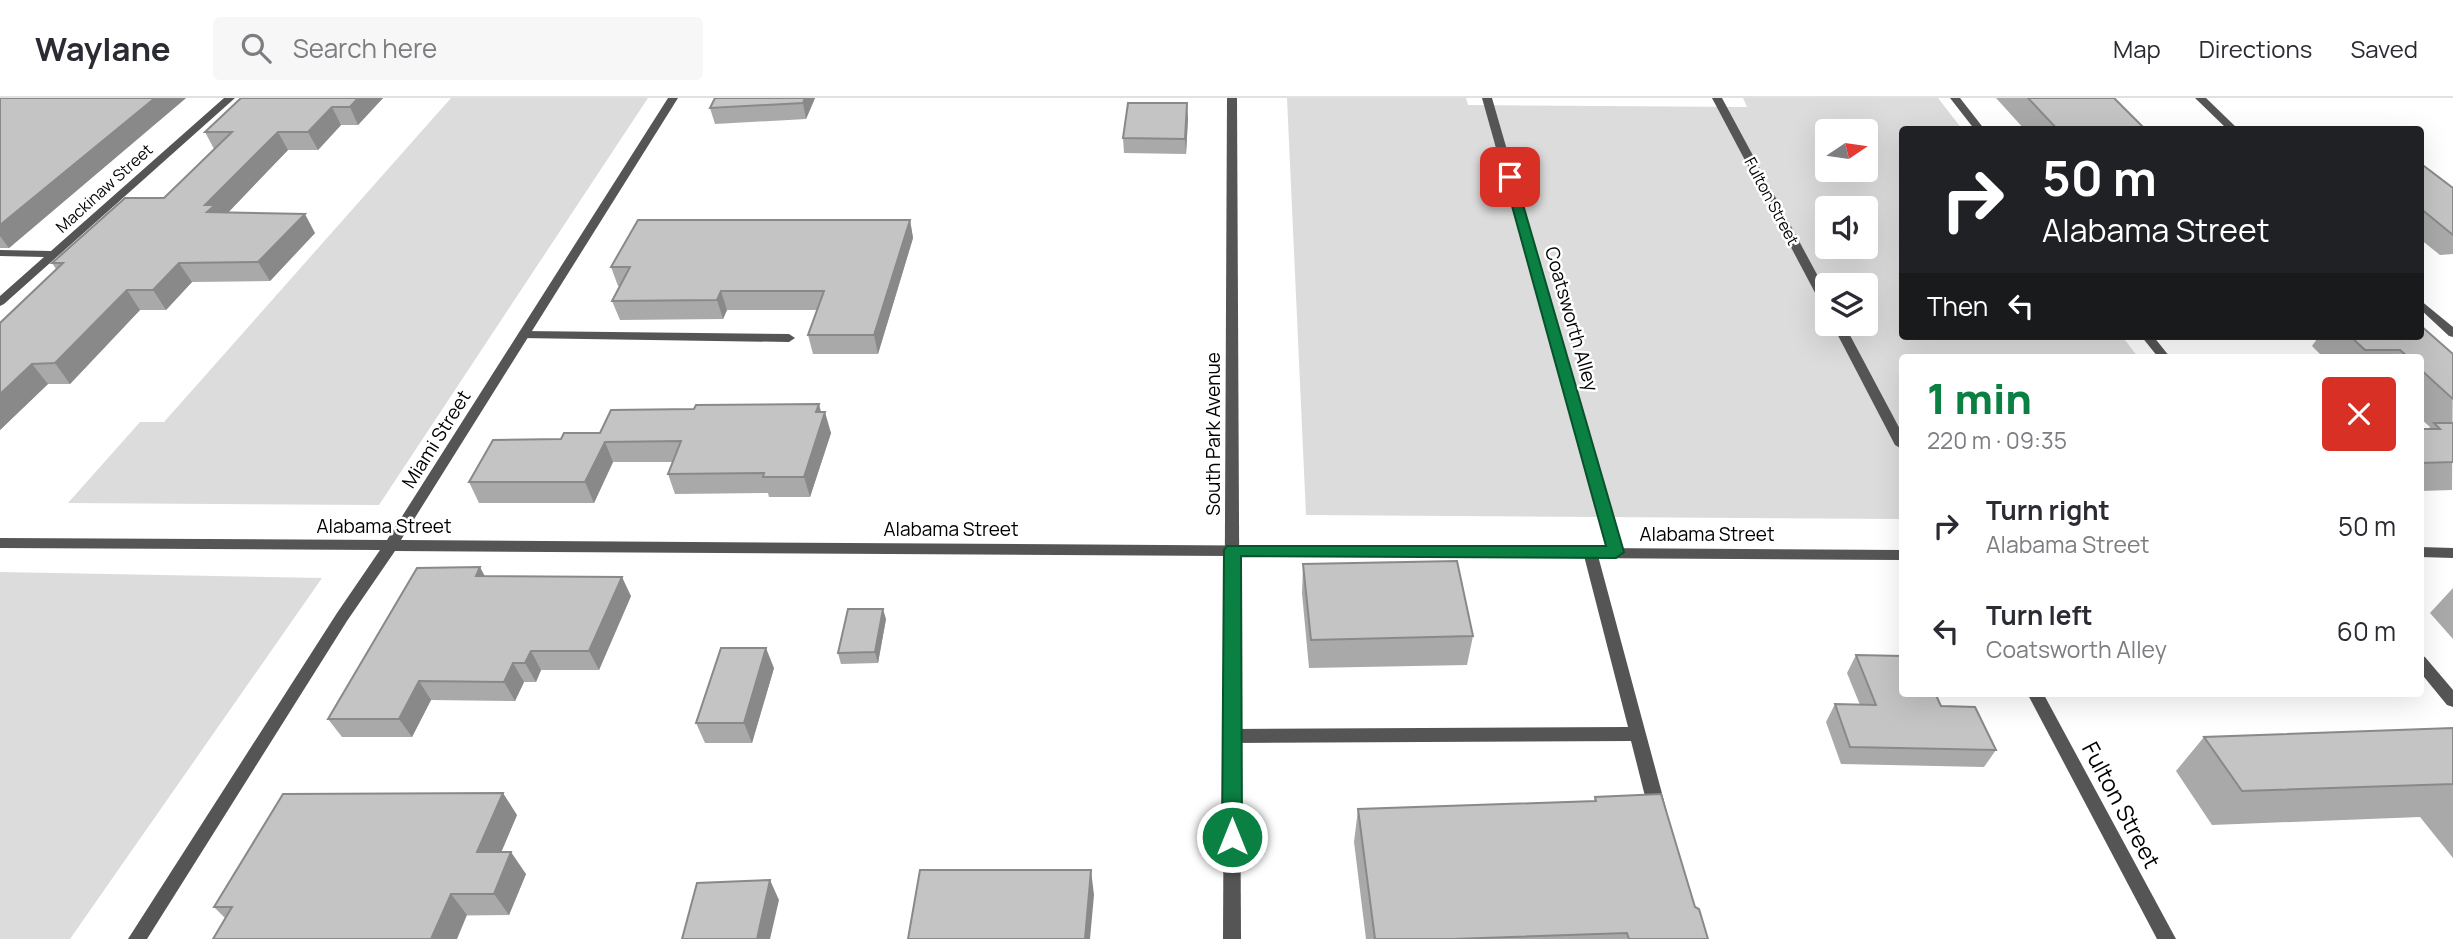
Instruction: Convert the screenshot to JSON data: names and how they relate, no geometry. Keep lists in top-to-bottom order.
{
  "streets": {
    "street": [
      "Mackinaw Street",
      "Fulton Street",
      "Coatsworth Alley",
      "South Park Avenue",
      "Miami Street",
      "Alabama Street"
    ]
  },
  "crossings": [
    ["Coatsworth Alley", "Alabama Street"],
    ["South Park Avenue", "Alabama Street"],
    ["Miami Street", "Alabama Street"]
  ],
  "north": "right",
  "page": {
    "header": "Waylane",
    "search": "Search here",
    "nav": ["Map", "Directions", "Saved"],
    "turn": ["50 m", "Alabama Street"],
    "then": "Then",
    "heading": ["1 min", "220 m · 09:35"],
    "list": [
      {
        "name": "Turn right",
        "note": "Alabama Street",
        "value": "50 m"
      },
      {
        "name": "Turn left",
        "note": "Coatsworth Alley",
        "value": "60 m"
      }
    ]
  }
}
